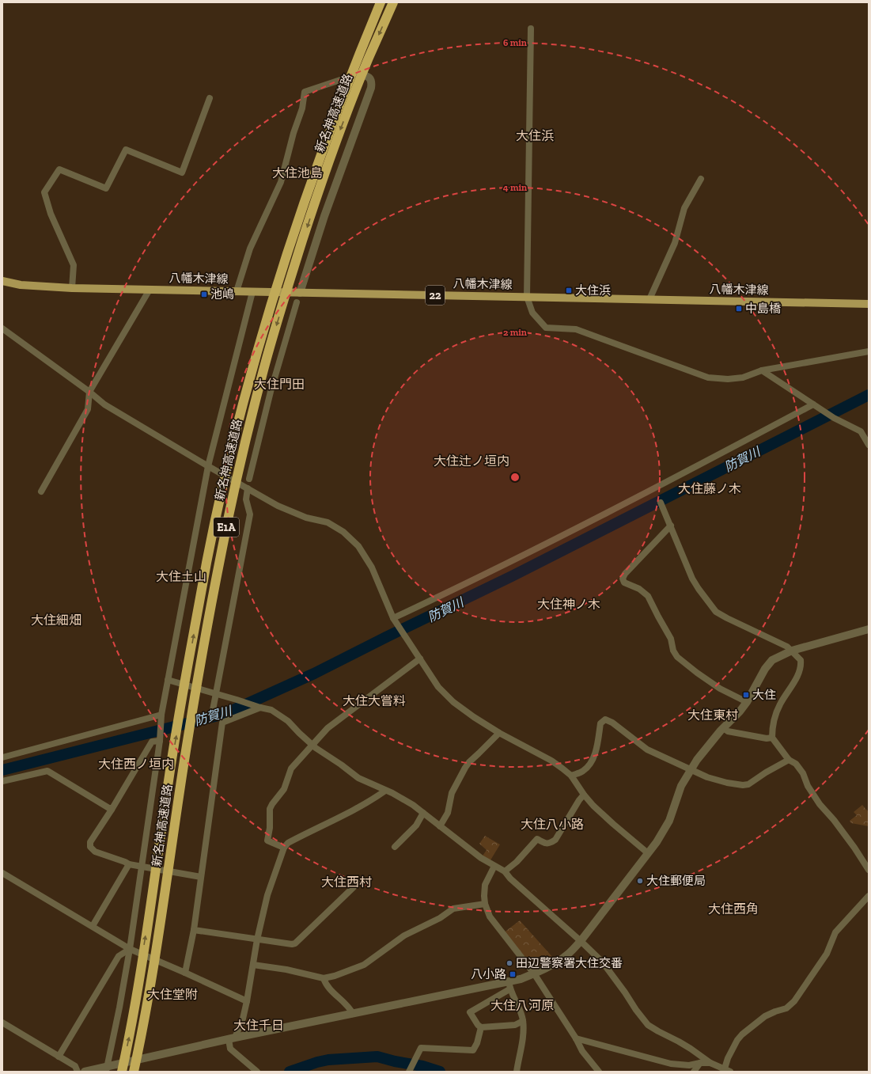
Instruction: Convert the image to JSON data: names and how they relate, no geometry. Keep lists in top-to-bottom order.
{
  "streets": {
    "highway": ["新名神高速道路", "E1A"],
    "main road": ["八幡木津線", "22"]
  },
  "districts": [
    "大住浜",
    "大住池島",
    "大住門田",
    "大住辻ノ垣内",
    "大住藤ノ木",
    "大住土山",
    "大住神ノ木",
    "大住細畑",
    "大住大嘗料",
    "大住東村",
    "大住西ノ垣内",
    "大住八小路",
    "大住西村",
    "大住西角",
    "大住堂附",
    "大住八河原",
    "大住千日"
  ],
  "water": ["防賀川"],
  "places": {
    "transit": [
      "大住浜",
      "池嶋",
      "中島橋",
      "大住",
      "八小路"
    ],
    "other": ["大住郵便局", "田辺警察署大住交番"]
  },
  "rings": ["6 min", "4 min", "2 min"]
}
